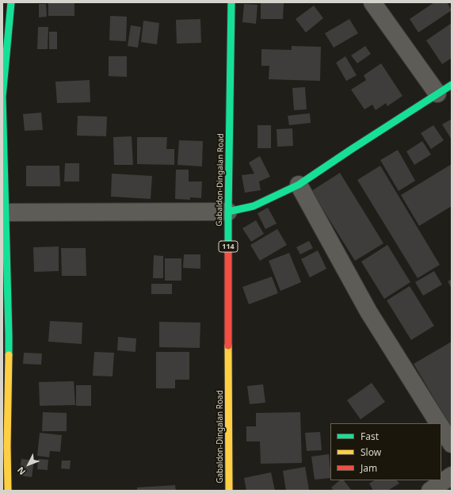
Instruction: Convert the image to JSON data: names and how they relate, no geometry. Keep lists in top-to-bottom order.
{
  "streets": {
    "street": ["Gabaldon-Dingalan Road", "114"]
  },
  "legend": ["Fast", "Slow", "Jam"],
  "north": "bottom left"
}
